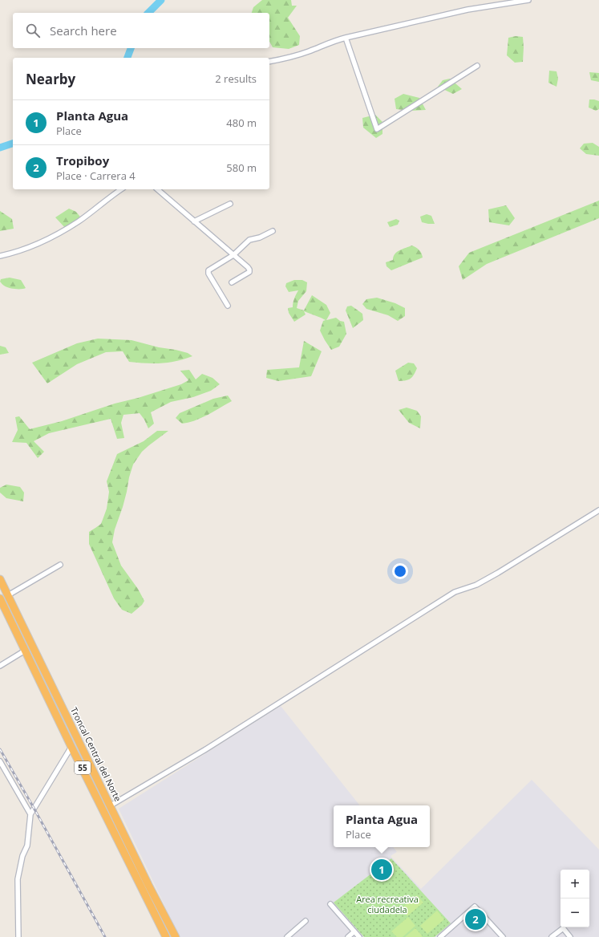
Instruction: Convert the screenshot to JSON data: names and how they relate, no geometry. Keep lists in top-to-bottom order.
{
  "streets": {
    "highway": ["Troncal Central del Norte", "55"]
  },
  "parks": ["Area recreativa ciudadela"],
  "page": {
    "search": "Search here",
    "heading": ["Nearby", "2 results"],
    "list": [
      {
        "mark": "1",
        "name": "Planta Agua",
        "note": "Place",
        "value": "480 m"
      },
      {
        "mark": "2",
        "name": "Tropiboy",
        "note": "Place · Carrera 4",
        "value": "580 m"
      }
    ],
    "popup": ["Planta Agua", "Place"],
    "pins": ["1", "2"],
    "map_buttons": ["+", "−"]
  }
}
